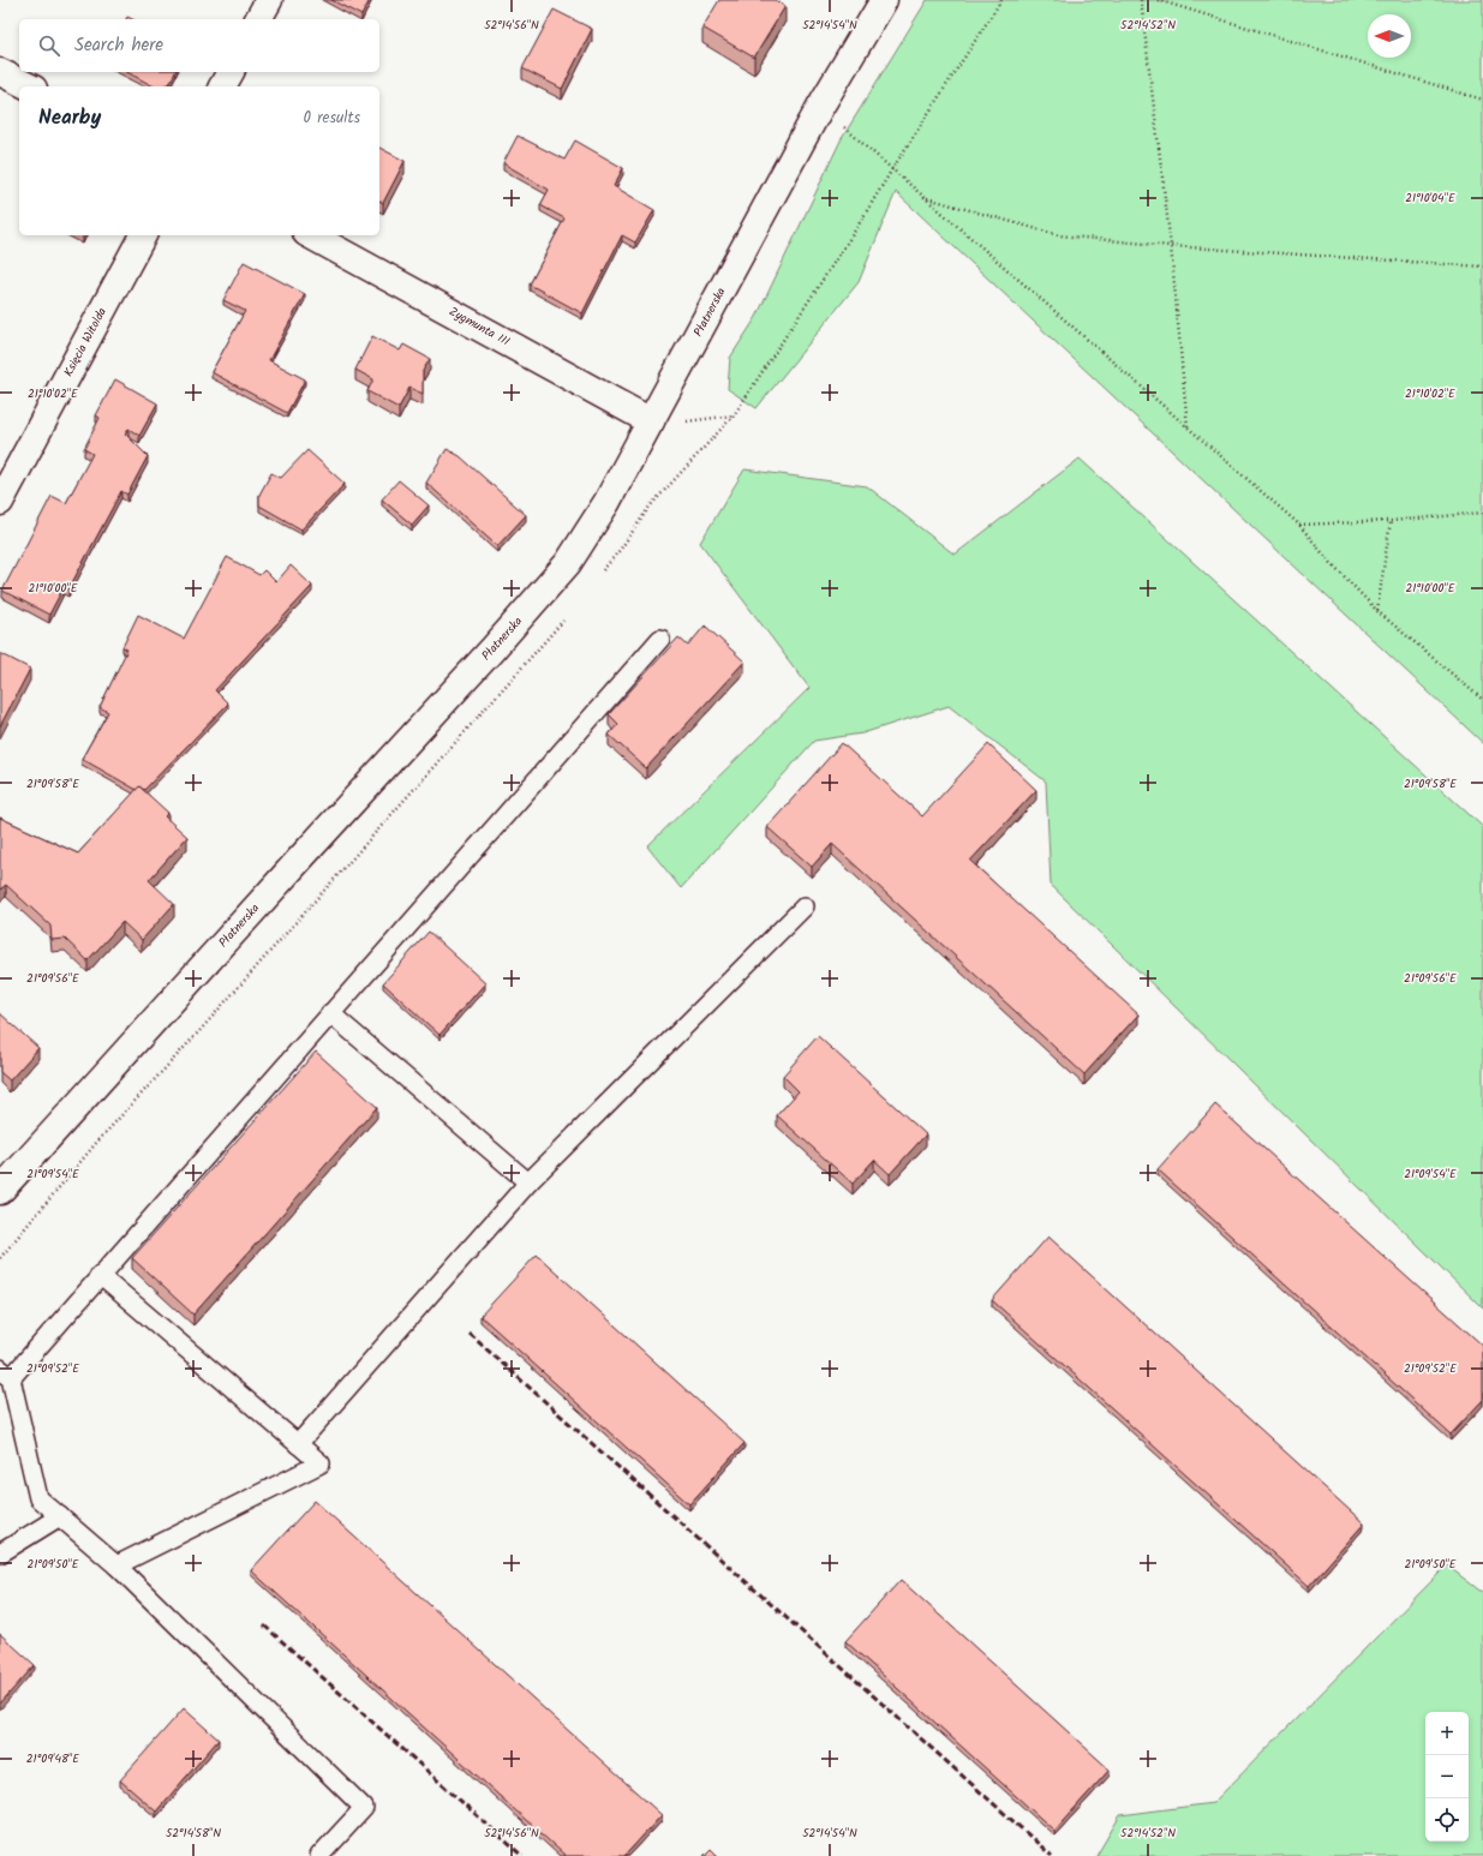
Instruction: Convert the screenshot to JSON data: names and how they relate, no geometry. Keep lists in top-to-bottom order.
{
  "streets": {
    "street": ["Płatnerska", "Zygmunta III", "Księcia Witolda"]
  },
  "crossings": [
    ["Płatnerska", "Zygmunta III"]
  ],
  "north": "left",
  "page": {
    "search": "Search here",
    "heading": ["Nearby", "0 results"],
    "map_buttons": ["+", "−"]
  },
  "coordinates": [
    "52°14'56\"N",
    "52°14'54\"N",
    "52°14'52\"N",
    "21°10'04\"E",
    "21°10'02\"E",
    "21°10'00\"E",
    "21°09'58\"E",
    "21°09'56\"E",
    "21°09'54\"E",
    "21°09'52\"E",
    "21°09'50\"E",
    "21°09'48\"E",
    "52°14'58\"N"
  ]
}
